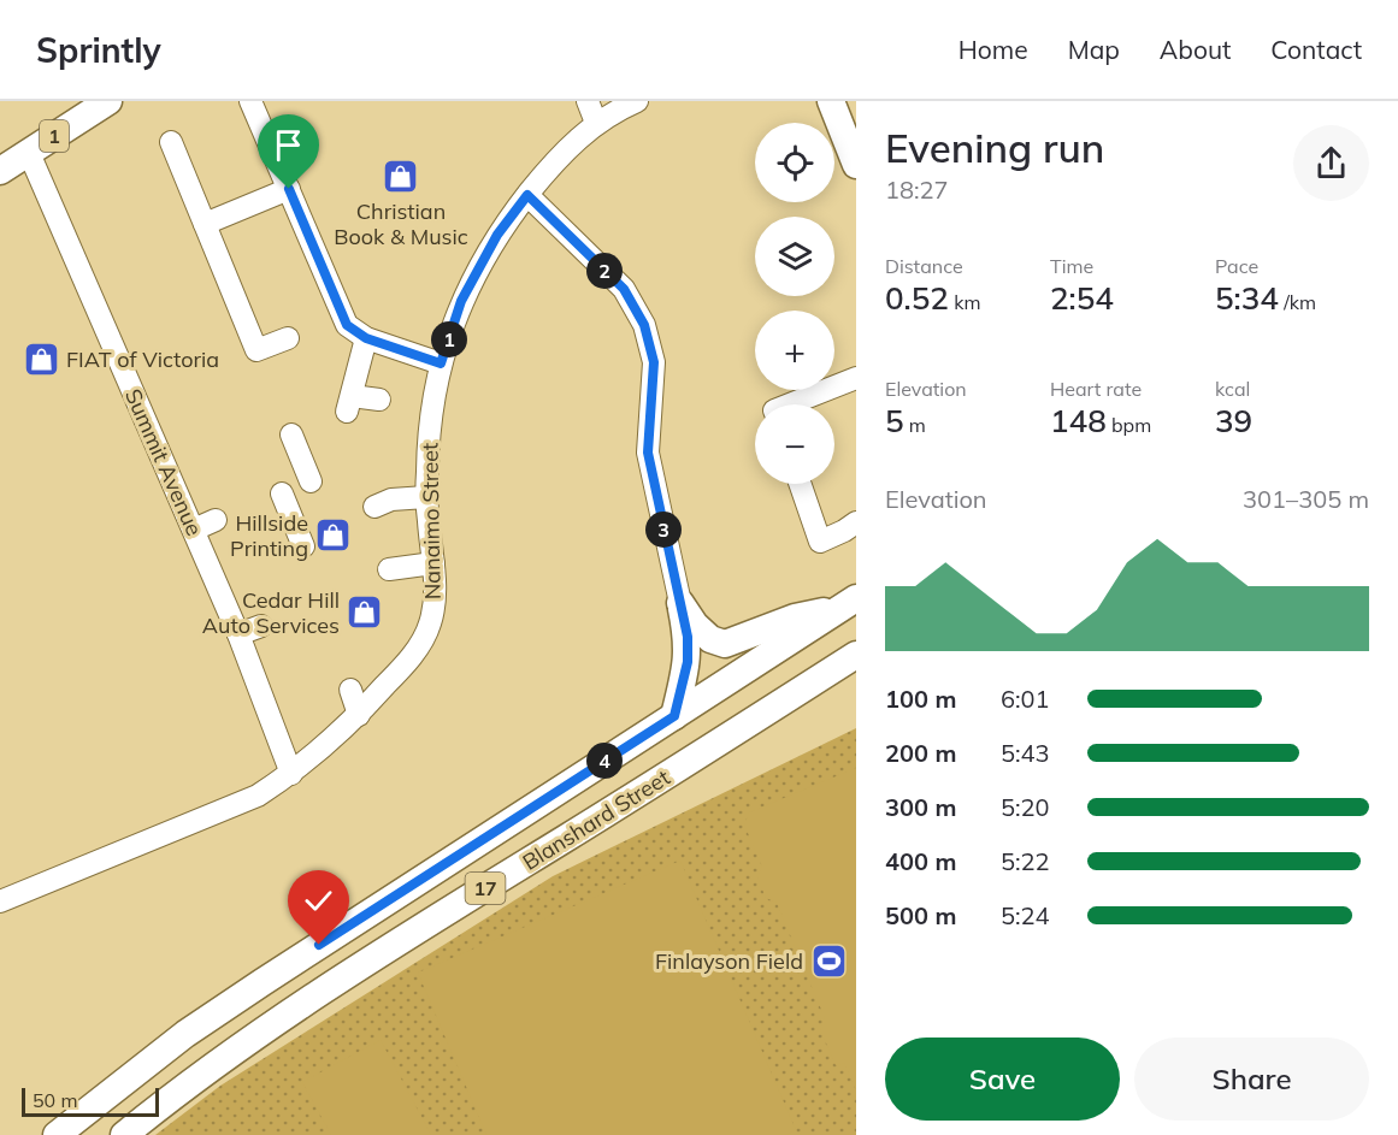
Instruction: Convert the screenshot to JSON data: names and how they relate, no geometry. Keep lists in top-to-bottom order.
{
  "streets": {
    "main road": ["1", "Blanshard Street", "17"],
    "street": ["Summit Avenue", "Nanaimo Street"]
  },
  "crossings": [
    ["1", "Summit Avenue"],
    ["Summit Avenue", "Nanaimo Street"]
  ],
  "places": {
    "shop": [
      "Christian Book & Music",
      "FIAT of Victoria",
      "Hillside Printing",
      "Cedar Hill Auto Services"
    ],
    "sports": ["Finlayson Field"]
  },
  "scale_bar": "50 m",
  "page": {
    "header": "Sprintly",
    "nav": [
      "Home",
      "Map",
      "About",
      "Contact"
    ],
    "heading": ["Evening run", "18:27"],
    "map_buttons": ["+", "−"],
    "stats": [
      ["Distance", "0.52 km"],
      ["Time", "2:54"],
      ["Pace", "5:34 /km"],
      ["Elevation", "5 m"],
      ["Heart rate", "148 bpm"],
      ["kcal", "39"]
    ],
    "pins": [
      "2",
      "1",
      "3",
      "4"
    ],
    "chart": ["Elevation", "301–305 m"],
    "list": [
      {
        "name": "100 m",
        "note": "6:01"
      },
      {
        "name": "200 m",
        "note": "5:43"
      },
      {
        "name": "300 m",
        "note": "5:20"
      },
      {
        "name": "400 m",
        "note": "5:22"
      },
      {
        "name": "500 m",
        "note": "5:24"
      }
    ],
    "buttons": ["Save", "Share"],
    "scale": "50 m"
  }
}
